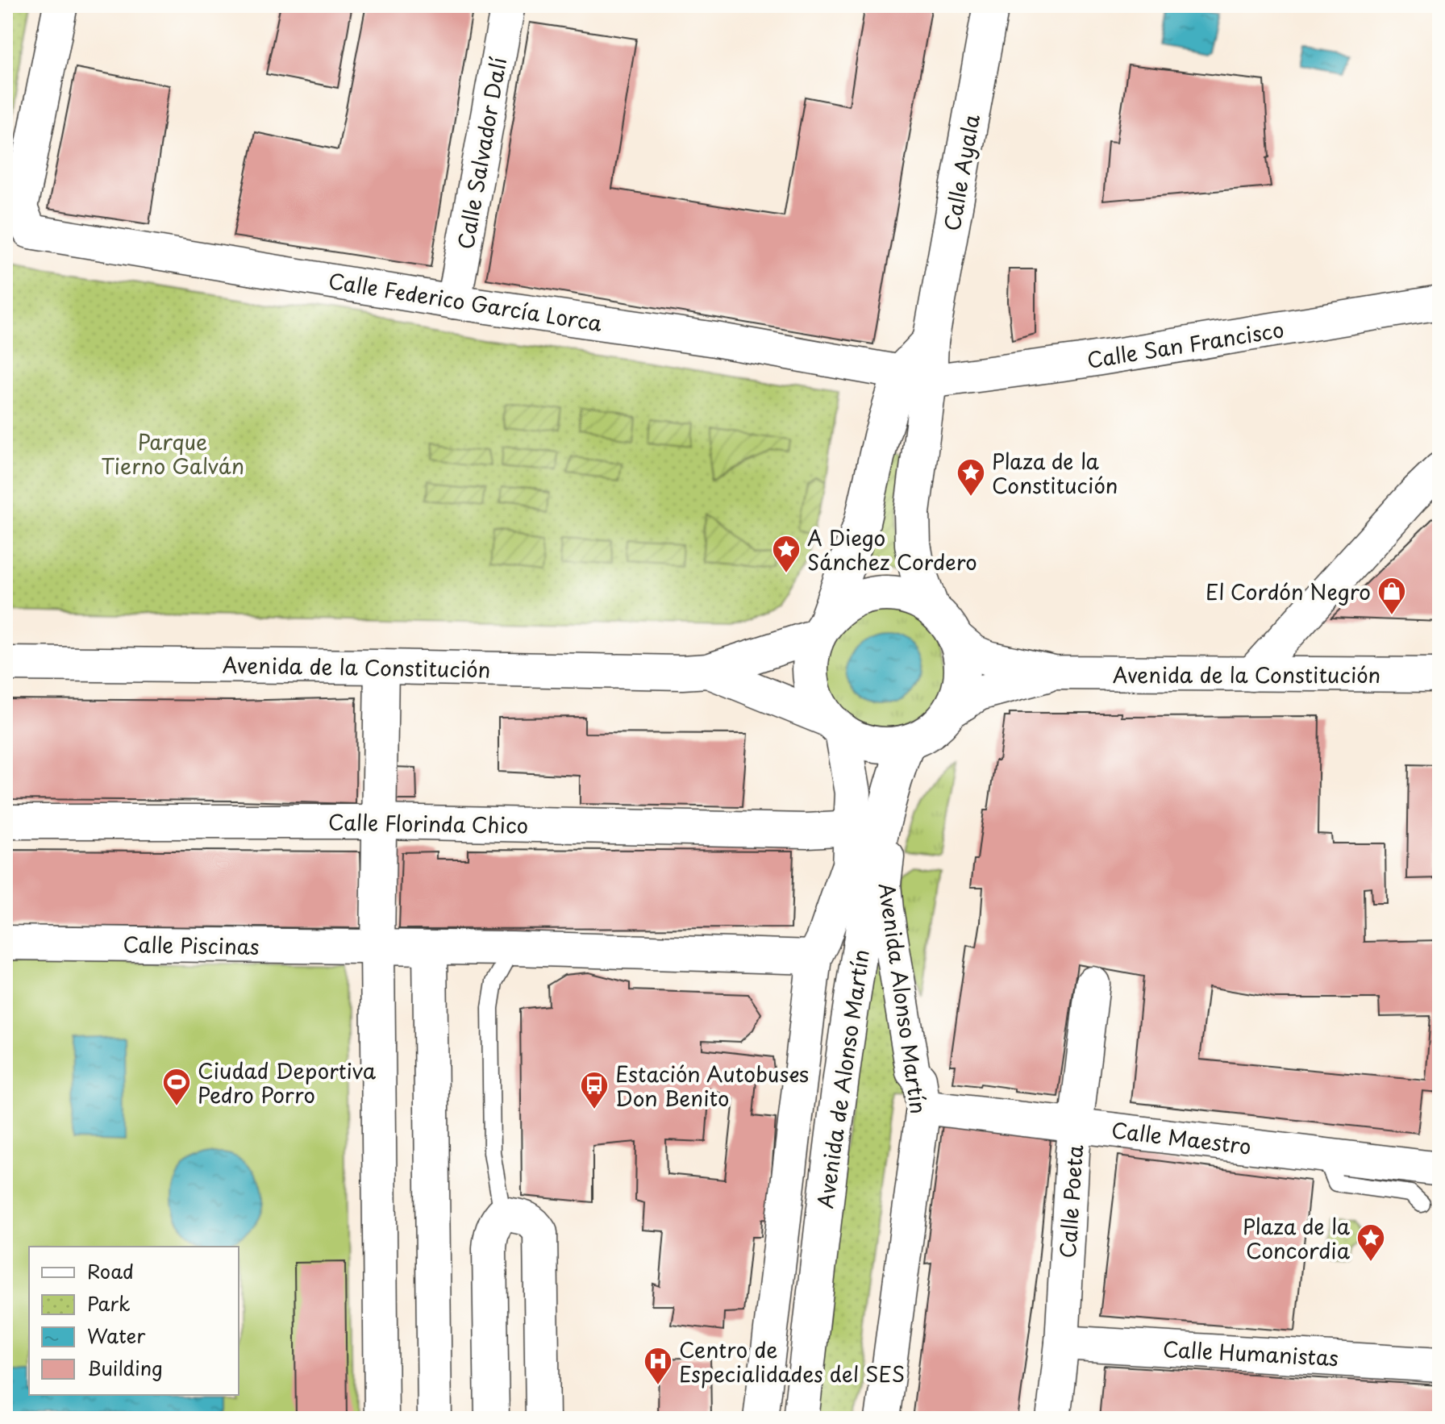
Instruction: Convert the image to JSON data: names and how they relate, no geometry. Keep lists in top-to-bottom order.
{
  "streets": {
    "main road": ["Calle Ayala", "Avenida de Alonso Martín"],
    "street": [
      "Calle Salvador Dalí",
      "Calle Federico García Lorca",
      "Calle San Francisco",
      "Avenida de la Constitución",
      "Calle Florinda Chico",
      "Calle Piscinas",
      "Avenida Alonso Martín",
      "Calle Maestro",
      "Calle Poeta",
      "Calle Humanistas"
    ]
  },
  "crossings": [
    ["Calle Salvador Dalí", "Calle Federico García Lorca"],
    ["Calle Ayala", "Calle Federico García Lorca"],
    ["Calle Ayala", "Calle San Francisco"],
    ["Calle Ayala", "Avenida de la Constitución"],
    ["Calle Ayala", "Avenida Alonso Martín"],
    ["Calle Ayala", "Avenida de Alonso Martín"],
    ["Calle Federico García Lorca", "Calle San Francisco"],
    ["Avenida de la Constitución", "Avenida Alonso Martín"],
    ["Avenida de la Constitución", "Avenida de Alonso Martín"],
    ["Calle Florinda Chico", "Avenida de Alonso Martín"],
    ["Calle Piscinas", "Avenida de Alonso Martín"],
    ["Avenida Alonso Martín", "Avenida de Alonso Martín"],
    ["Avenida Alonso Martín", "Calle Maestro"],
    ["Calle Maestro", "Calle Poeta"],
    ["Calle Poeta", "Calle Humanistas"]
  ],
  "parks": ["Parque Tierno Galván"],
  "places": {
    "place": ["Plaza de la Constitución", "A Diego Sánchez Cordero", "Plaza de la Concordia"],
    "shop": ["El Cordón Negro"],
    "sports": ["Ciudad Deportiva Pedro Porro"],
    "bus stop": ["Estación Autobuses Don Benito"],
    "hospital": ["Centro de Especialidades del SES"]
  },
  "legend": [
    "Road",
    "Park",
    "Water",
    "Building"
  ]
}
